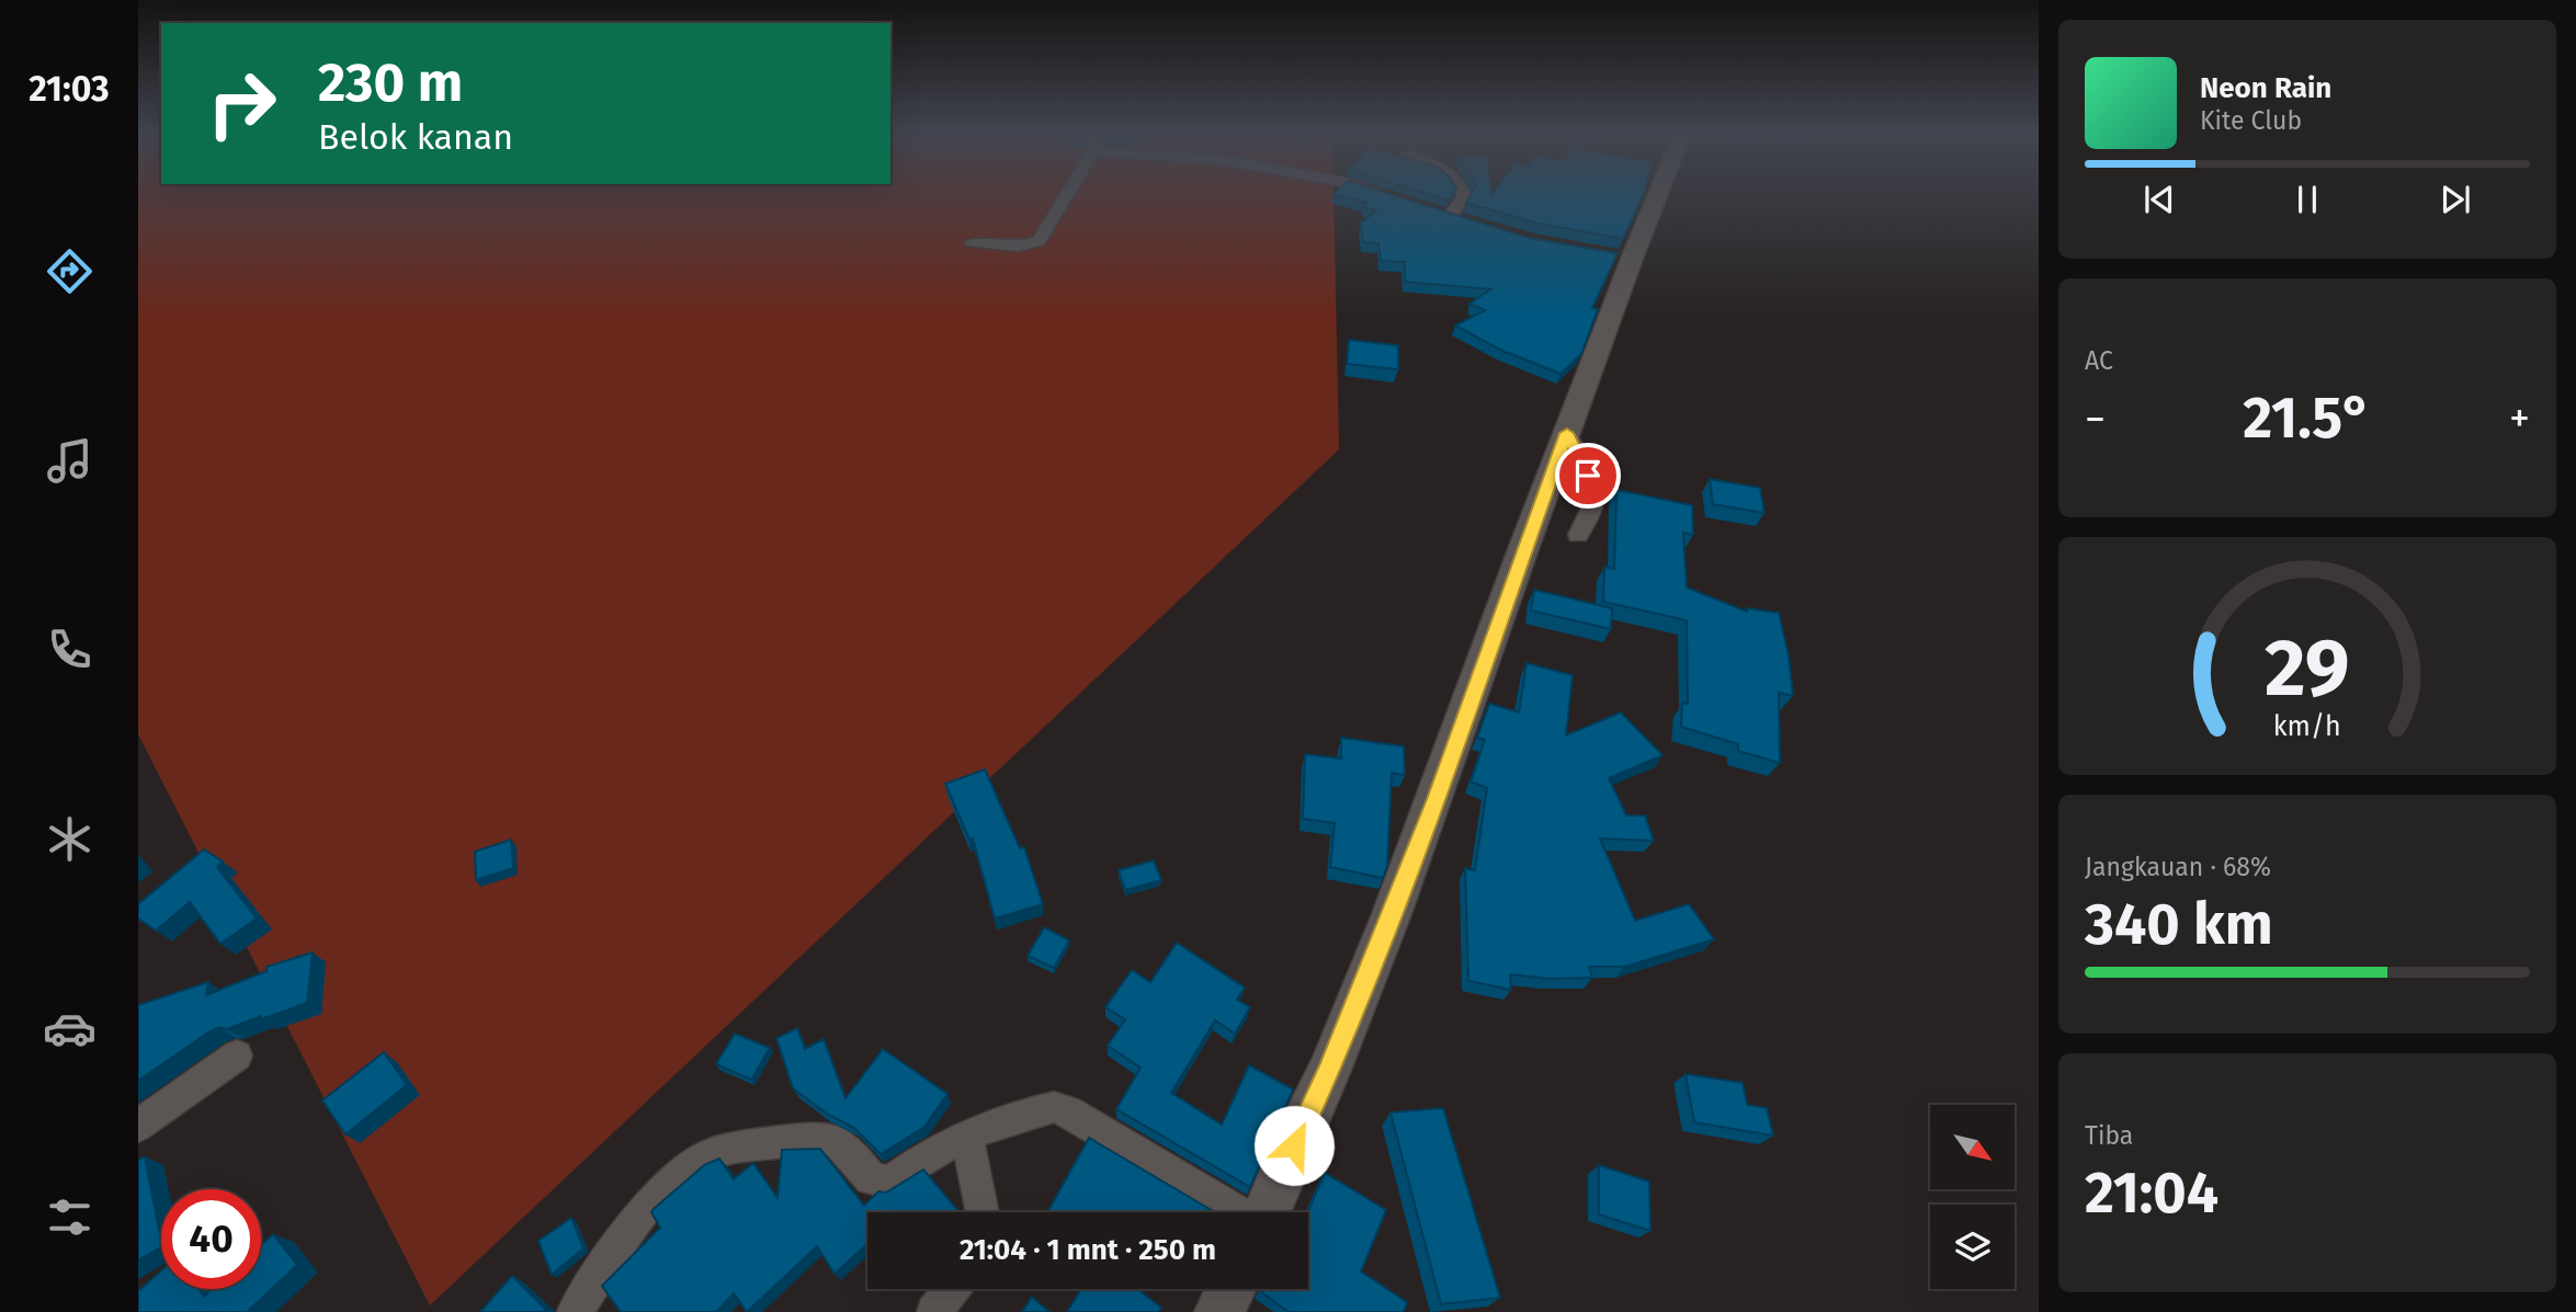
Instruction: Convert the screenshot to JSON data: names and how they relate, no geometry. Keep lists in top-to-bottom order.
{
  "north": "bottom right",
  "page": {
    "tabs": "21:03",
    "turn": ["230 m", "Belok kanan"],
    "song": ["Neon Rain", "Kite Club"],
    "tile": [
      "AC",
      ["Jangkauan · 68%", "340 km"],
      ["Tiba", "21:04"]
    ],
    "heat": ["−", "21.5°", "+"],
    "limit": "40",
    "trip": "21:04 · 1 mnt · 250 m",
    "gauge": ["29", "km/h"]
  }
}
